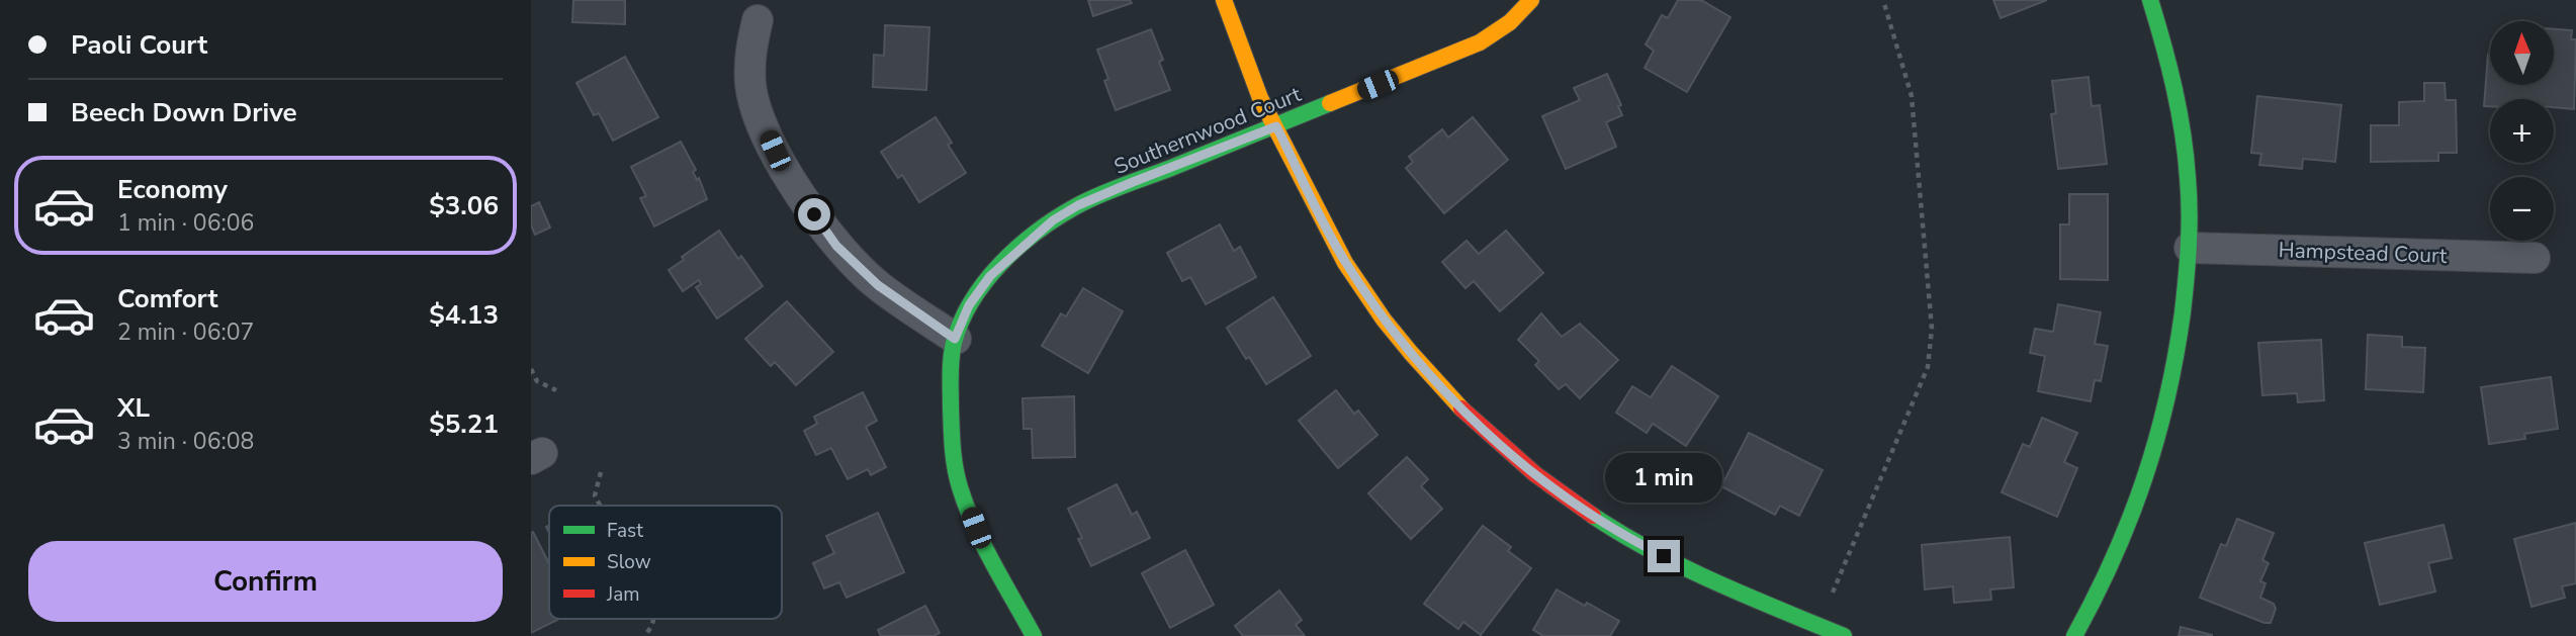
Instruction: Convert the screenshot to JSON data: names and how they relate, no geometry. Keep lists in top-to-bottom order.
{
  "streets": {
    "street": ["Southernwood Court", "Hampstead Court"]
  },
  "legend": ["Fast", "Slow", "Jam"],
  "north": "top",
  "page": {
    "banner": ["Paoli Court", "Beech Down Drive"],
    "map_buttons": ["+", "−"],
    "list": [
      {
        "name": "Economy",
        "note": "1 min · 06:06",
        "value": "$3.06"
      },
      {
        "name": "Comfort",
        "note": "2 min · 06:07",
        "value": "$4.13"
      },
      {
        "name": "XL",
        "note": "3 min · 06:08",
        "value": "$5.21"
      }
    ],
    "bubble": "1 min",
    "buttons": "Confirm"
  }
}
